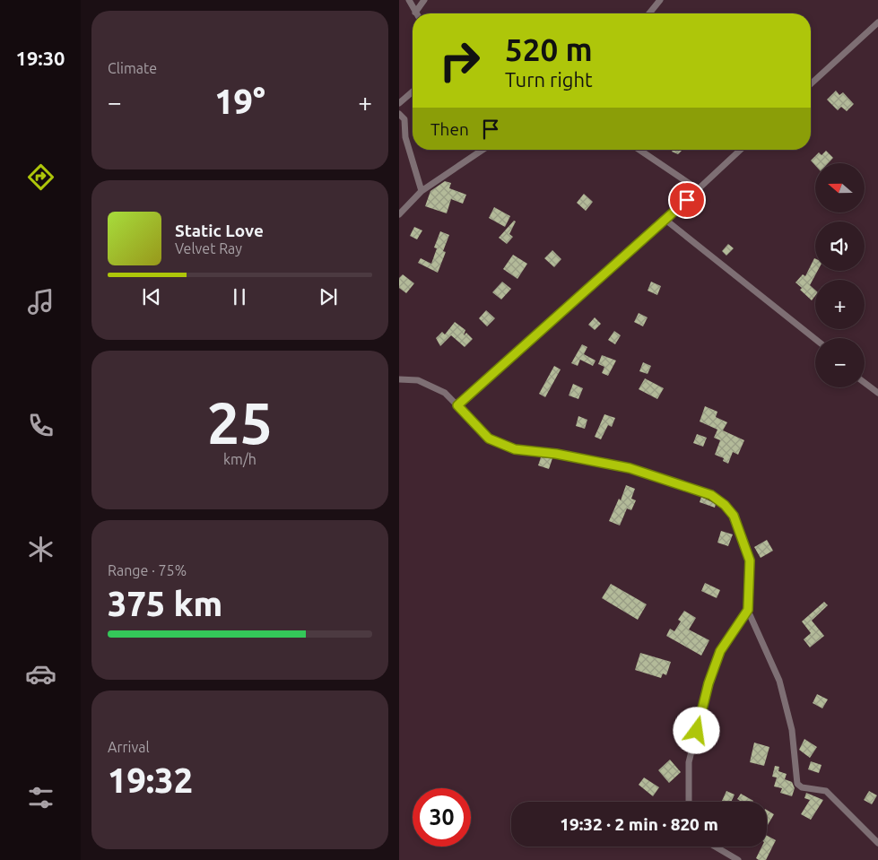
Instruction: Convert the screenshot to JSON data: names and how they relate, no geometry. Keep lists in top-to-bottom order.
{
  "north": "left",
  "page": {
    "tabs": "19:30",
    "tile": [
      "Climate",
      ["25", "km/h"],
      ["Range · 75%", "375 km"],
      ["Arrival", "19:32"]
    ],
    "turn": ["520 m", "Turn right"],
    "heat": ["−", "19°", "+"],
    "then": "Then",
    "map_buttons": ["+", "−"],
    "song": ["Static Love", "Velvet Ray"],
    "limit": "30",
    "trip": "19:32 · 2 min · 820 m"
  }
}
